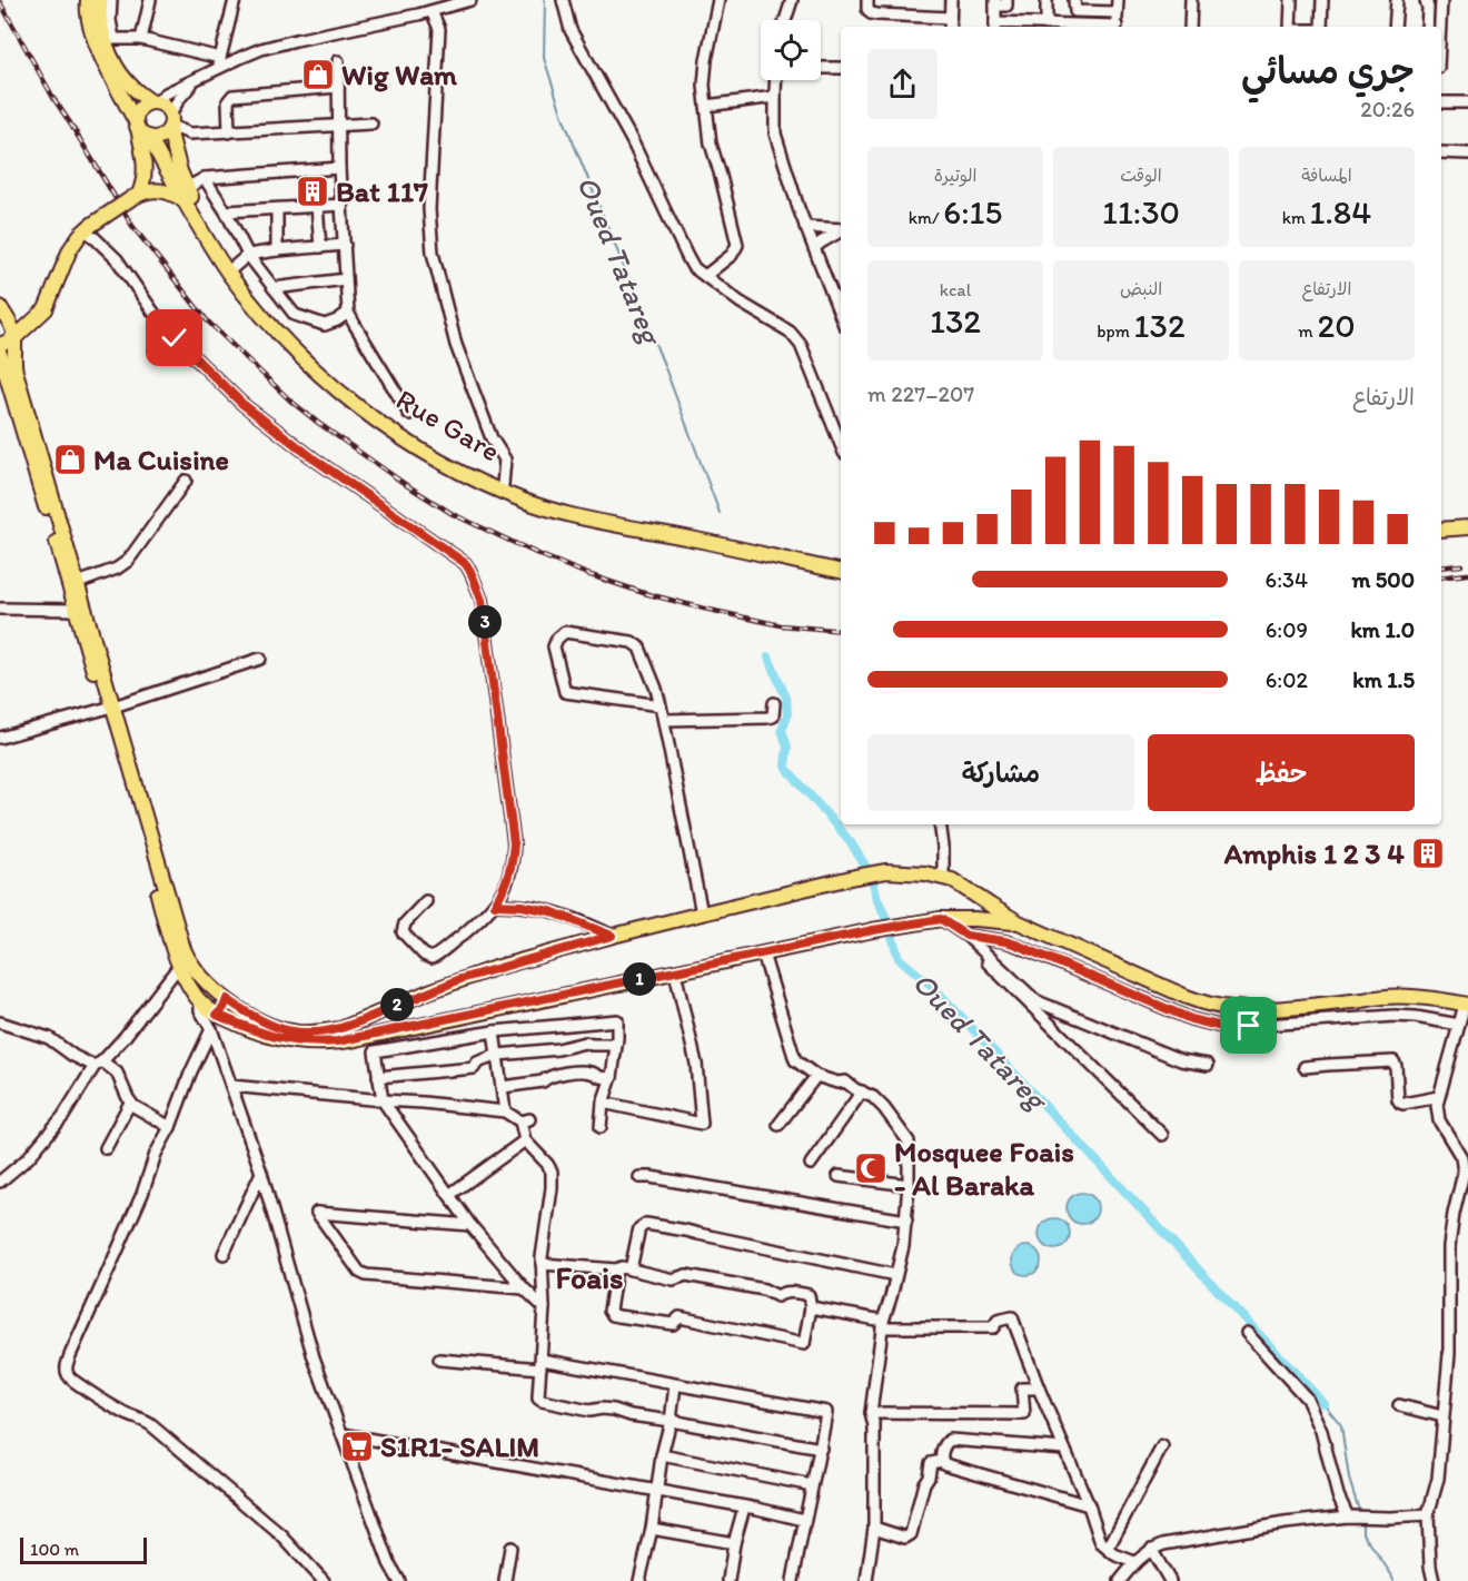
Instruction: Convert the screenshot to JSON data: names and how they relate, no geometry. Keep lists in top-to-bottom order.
{
  "streets": {
    "main road": ["Rue Gare"]
  },
  "districts": ["Foais"],
  "water": ["Oued Tatareg"],
  "places": {
    "shop": ["Wig Wam", "Ma Cuisine"],
    "building": ["Bat 117", "Amphis 1 2 3 4"],
    "mosque": ["Mosquee Foais - Al Baraka"],
    "supermarket": ["S1R1- SALIM"]
  },
  "scale_bar": "100 m",
  "page": {
    "heading": ["جري مسائي", "20:26"],
    "stats": [
      ["المسافة", "1.84 km"],
      ["الوقت", "11:30"],
      ["الوتيرة", "6:15 /km"],
      ["الارتفاع", "20 m"],
      ["النبض", "132 bpm"],
      ["kcal", "132"]
    ],
    "chart": ["الارتفاع", "207–227 m"],
    "list": [
      {
        "name": "500 m",
        "note": "6:34"
      },
      {
        "name": "1.0 km",
        "note": "6:09"
      },
      {
        "name": "1.5 km",
        "note": "6:02"
      }
    ],
    "pins": ["3", "1", "2"],
    "buttons": ["حفظ", "مشاركة"],
    "scale": "100 m"
  }
}
